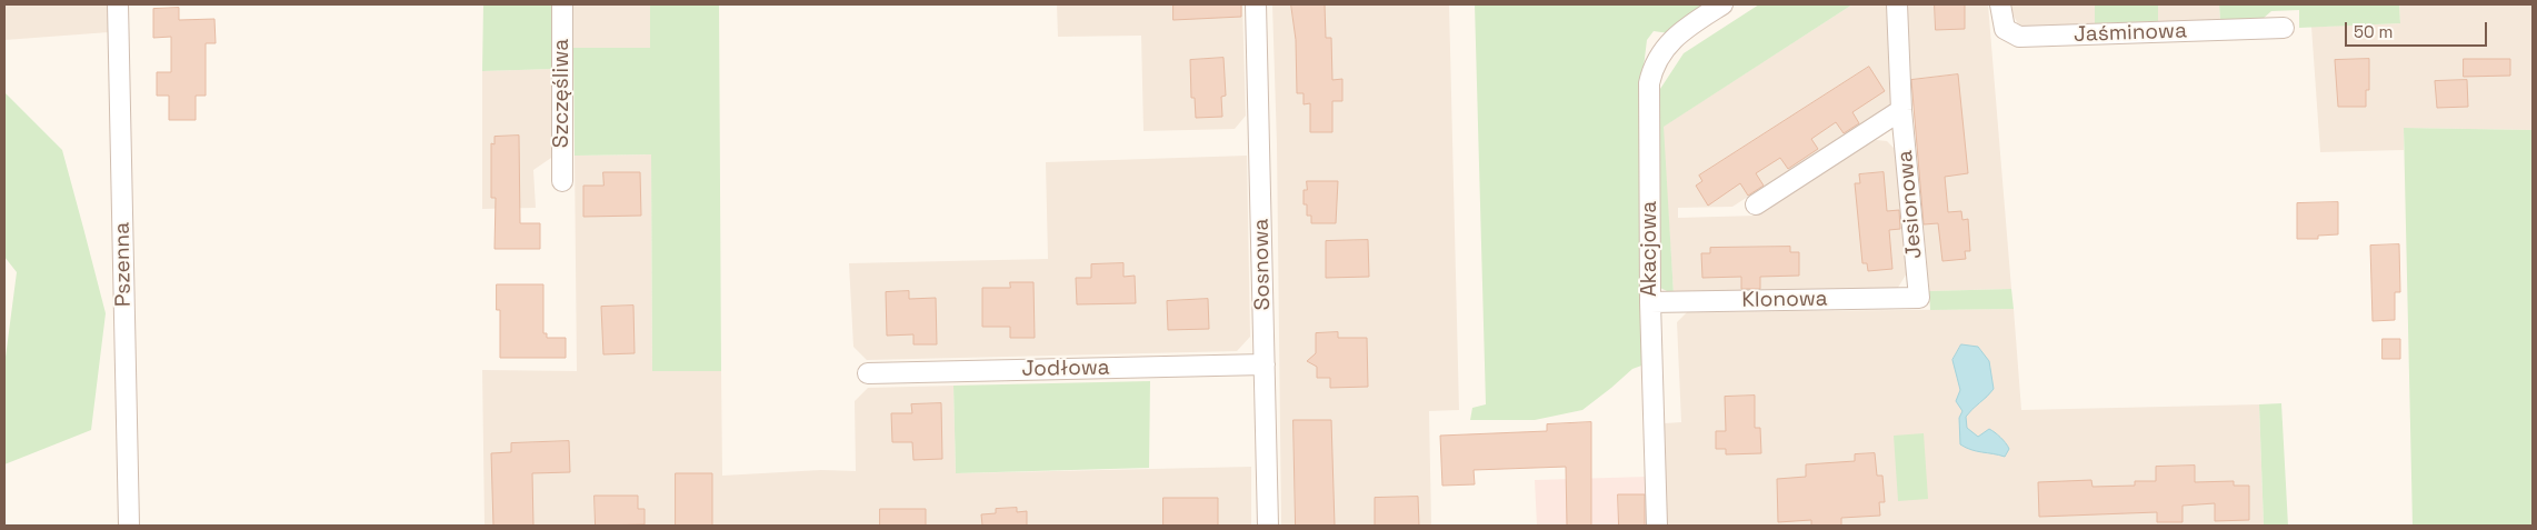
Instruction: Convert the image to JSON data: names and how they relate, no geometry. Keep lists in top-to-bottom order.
{
  "streets": {
    "street": [
      "Jaśminowa",
      "Szczęśliwa",
      "Jesionowa",
      "Akacjowa",
      "Pszenna",
      "Sosnowa",
      "Klonowa",
      "Jodłowa"
    ]
  },
  "crossings": [
    ["Jesionowa", "Klonowa"],
    ["Akacjowa", "Klonowa"],
    ["Sosnowa", "Jodłowa"]
  ],
  "scale_bar": "50 m"
}
